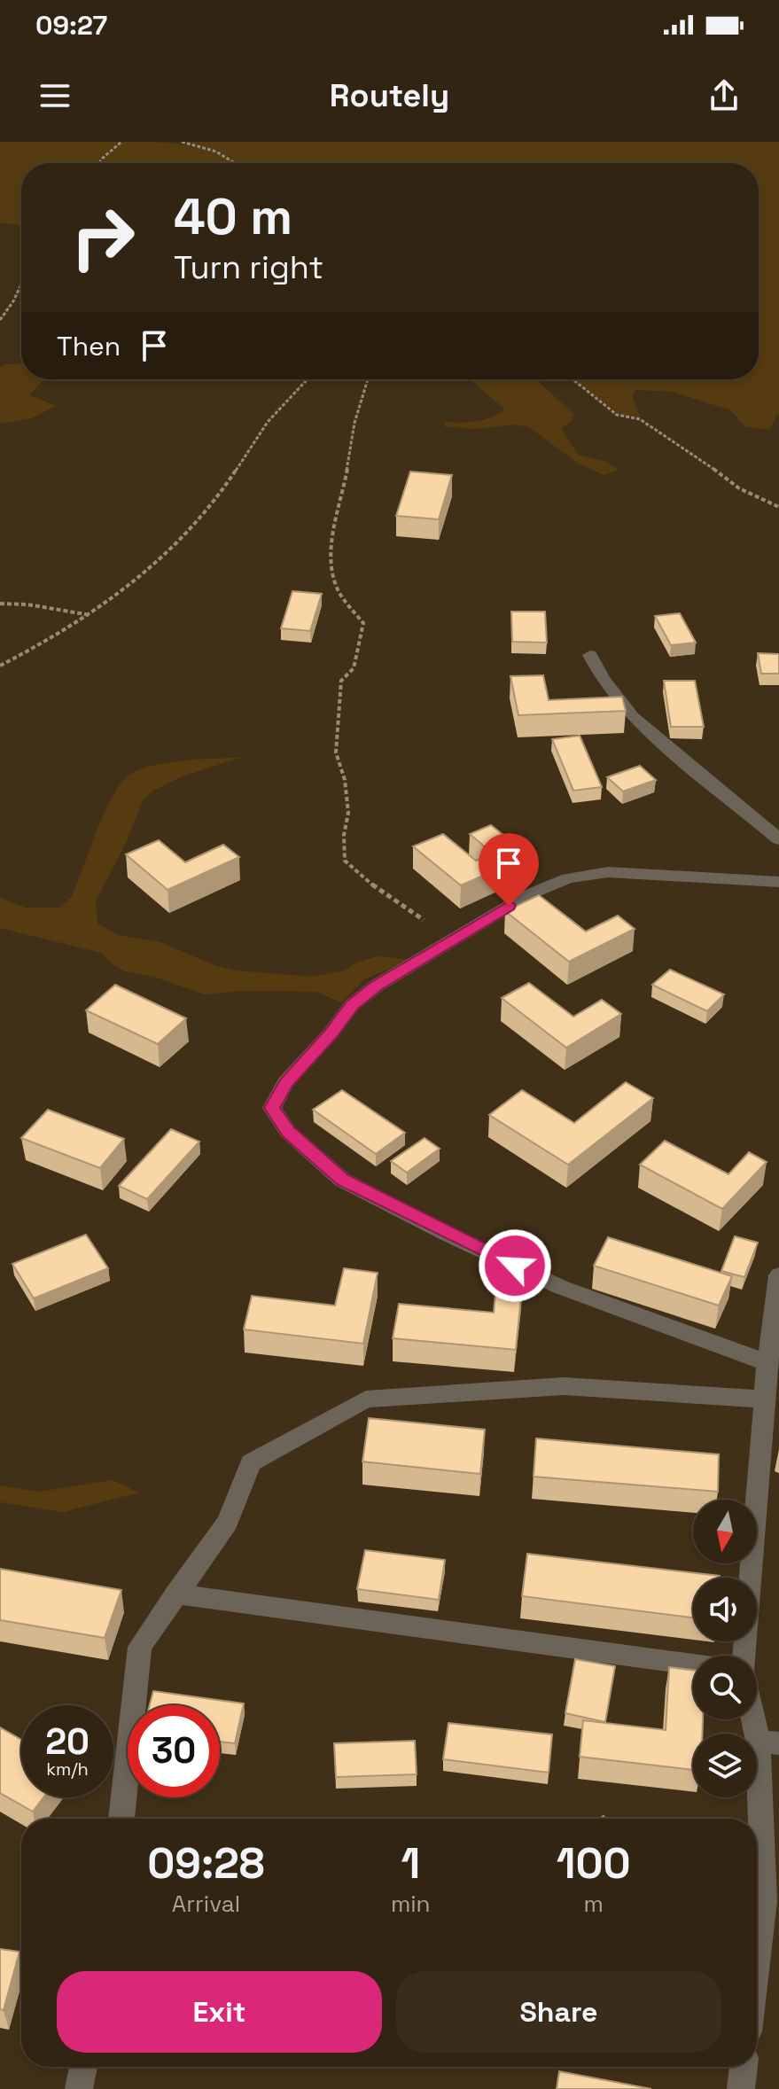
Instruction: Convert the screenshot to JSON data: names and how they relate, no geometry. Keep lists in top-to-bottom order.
{
  "north": "bottom",
  "page": {
    "status": "09:27",
    "header": "Routely",
    "turn": ["40 m", "Turn right"],
    "then": "Then",
    "speed": "20 km/h",
    "limit": "30",
    "eta": [
      "09:28",
      "Arrival",
      "1",
      "min",
      "100",
      "m"
    ],
    "buttons": ["Exit", "Share"]
  }
}
